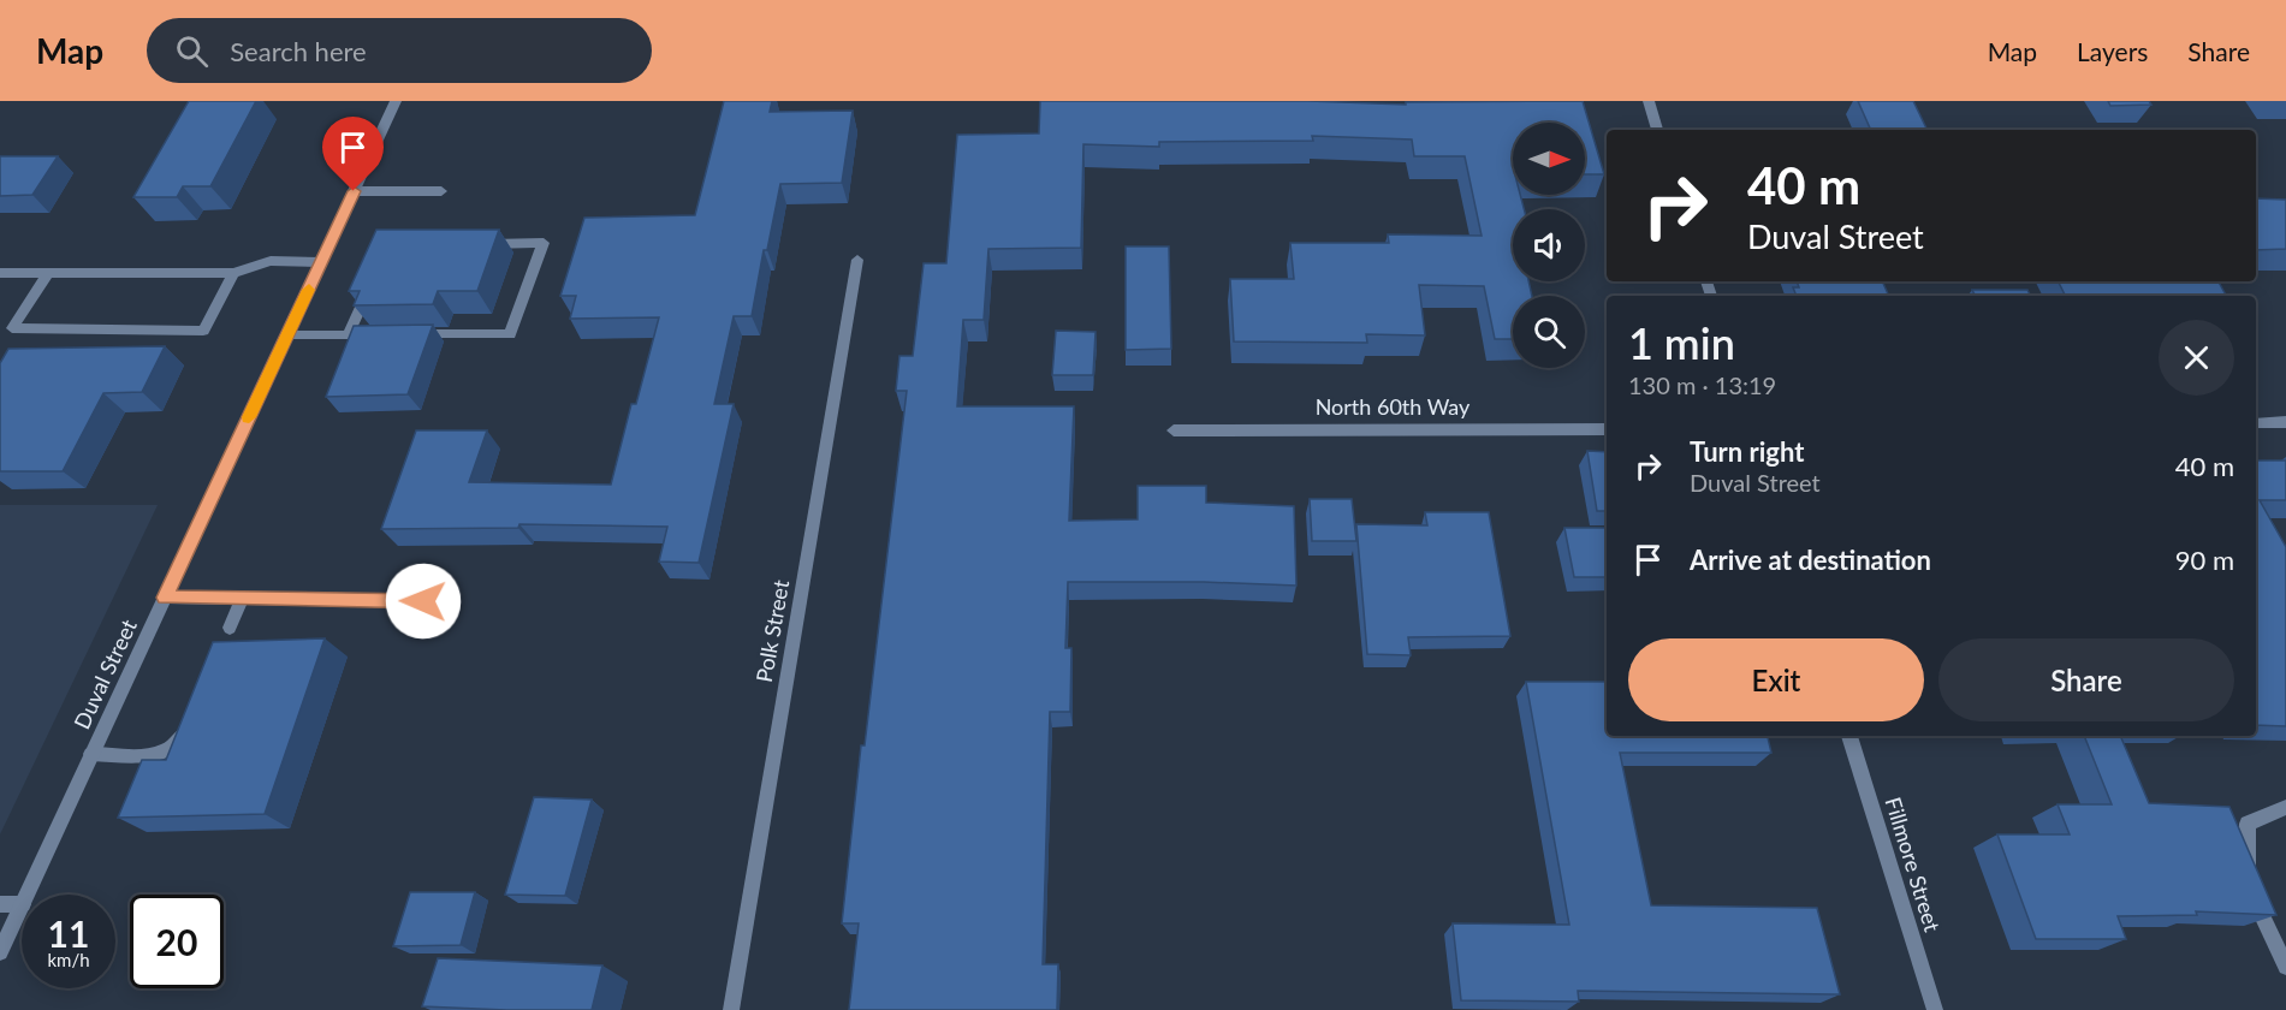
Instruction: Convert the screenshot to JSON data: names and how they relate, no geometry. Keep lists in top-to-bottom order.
{
  "streets": {
    "street": [
      "North 60th Way",
      "Polk Street",
      "Duval Street",
      "Fillmore Street"
    ]
  },
  "north": "right",
  "page": {
    "header": "Map",
    "search": "Search here",
    "nav": ["Map", "Layers", "Share"],
    "turn": ["40 m", "Duval Street"],
    "heading": ["1 min", "130 m · 13:19"],
    "list": [
      {
        "name": "Turn right",
        "note": "Duval Street",
        "value": "40 m"
      },
      {
        "name": "Arrive at destination",
        "value": "90 m"
      }
    ],
    "buttons": ["Exit", "Share"],
    "speed": "11 km/h",
    "limit": "20"
  }
}
